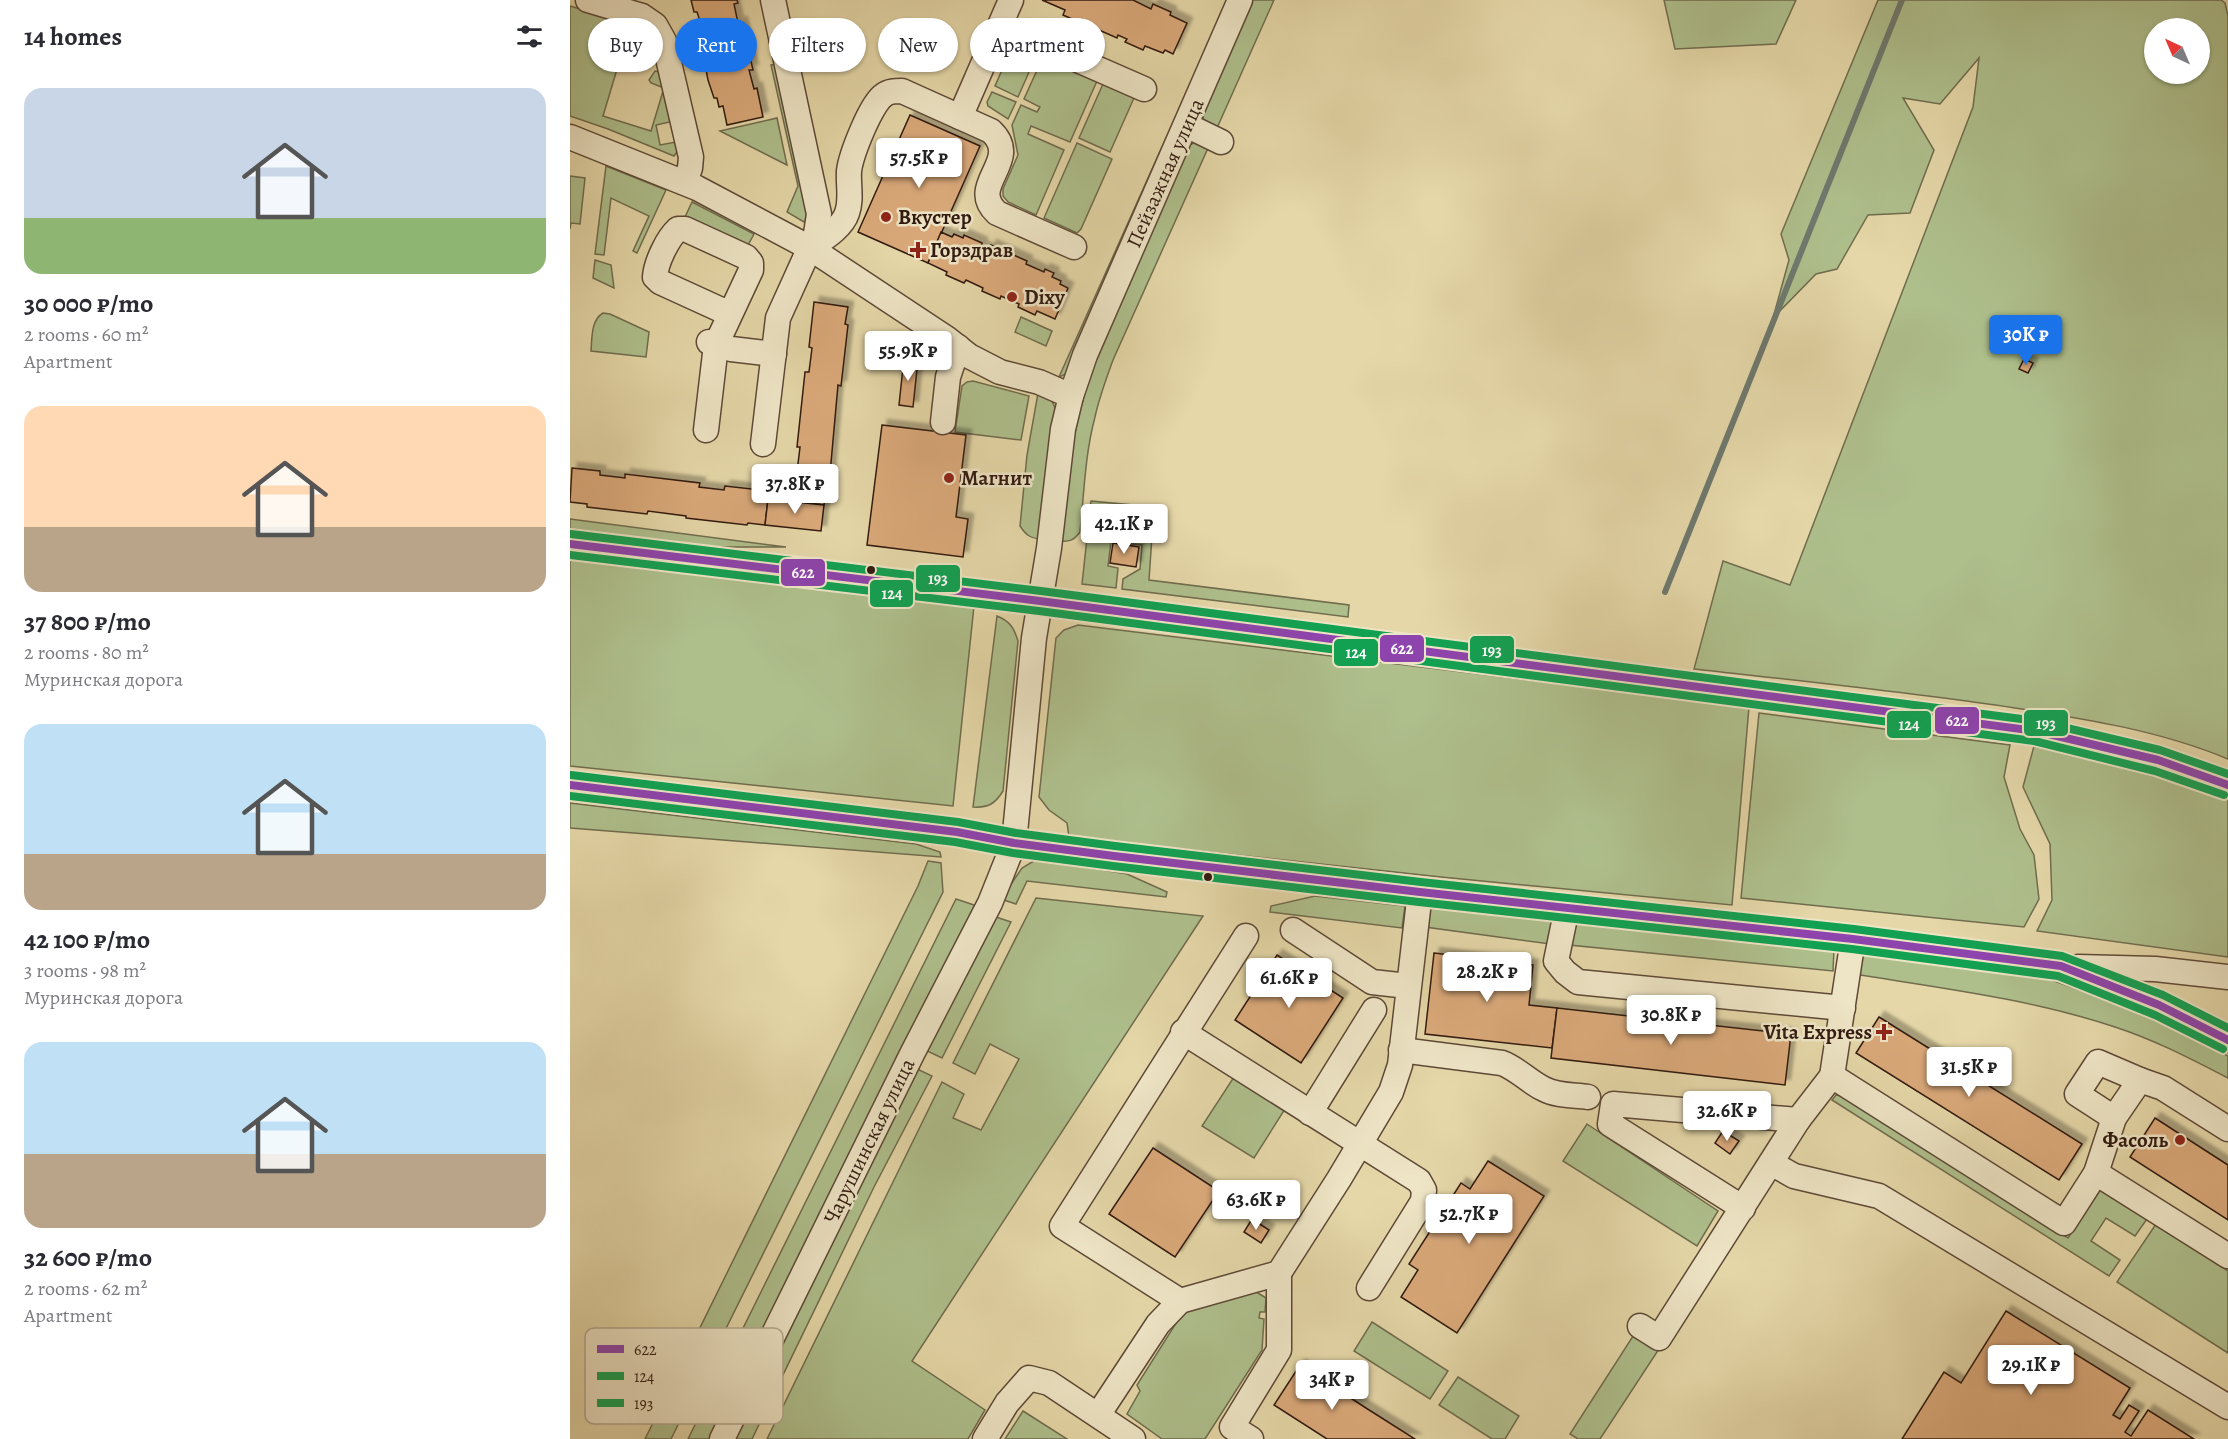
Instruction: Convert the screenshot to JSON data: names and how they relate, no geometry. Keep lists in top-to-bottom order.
{
  "streets": {
    "street": ["Пейзажная улица", "Чарушинская улица"]
  },
  "crossings": [
    ["Пейзажная улица", "Чарушинская улица"]
  ],
  "places": {
    "other": [
      "Вкустер",
      "Dixy",
      "Магнит",
      "Фасоль"
    ],
    "health": ["Горздрав", "Vita Express"]
  },
  "lines": ["transit line 193", "transit line 622", "transit line 124"],
  "legend": ["622", "124", "193"],
  "north": "top left",
  "page": {
    "heading": "14 homes",
    "chip": [
      "Buy",
      "Rent",
      "Filters",
      "New",
      "Apartment"
    ],
    "list": [
      {
        "name": "30 000 ₽/mo",
        "note": "2 rooms · 60 m² · Apartment"
      },
      {
        "name": "37 800 ₽/mo",
        "note": "2 rooms · 80 m² · Муринская дорога"
      },
      {
        "name": "42 100 ₽/mo",
        "note": "3 rooms · 98 m² · Муринская дорога"
      },
      {
        "name": "32 600 ₽/mo",
        "note": "2 rooms · 62 m² · Apartment"
      }
    ],
    "price": [
      "57.5K ₽",
      "30K ₽",
      "55.9K ₽",
      "37.8K ₽",
      "42.1K ₽",
      "28.2K ₽",
      "61.6K ₽",
      "30.8K ₽",
      "31.5K ₽",
      "32.6K ₽",
      "63.6K ₽",
      "52.7K ₽",
      "29.1K ₽",
      "34K ₽"
    ]
  }
}
